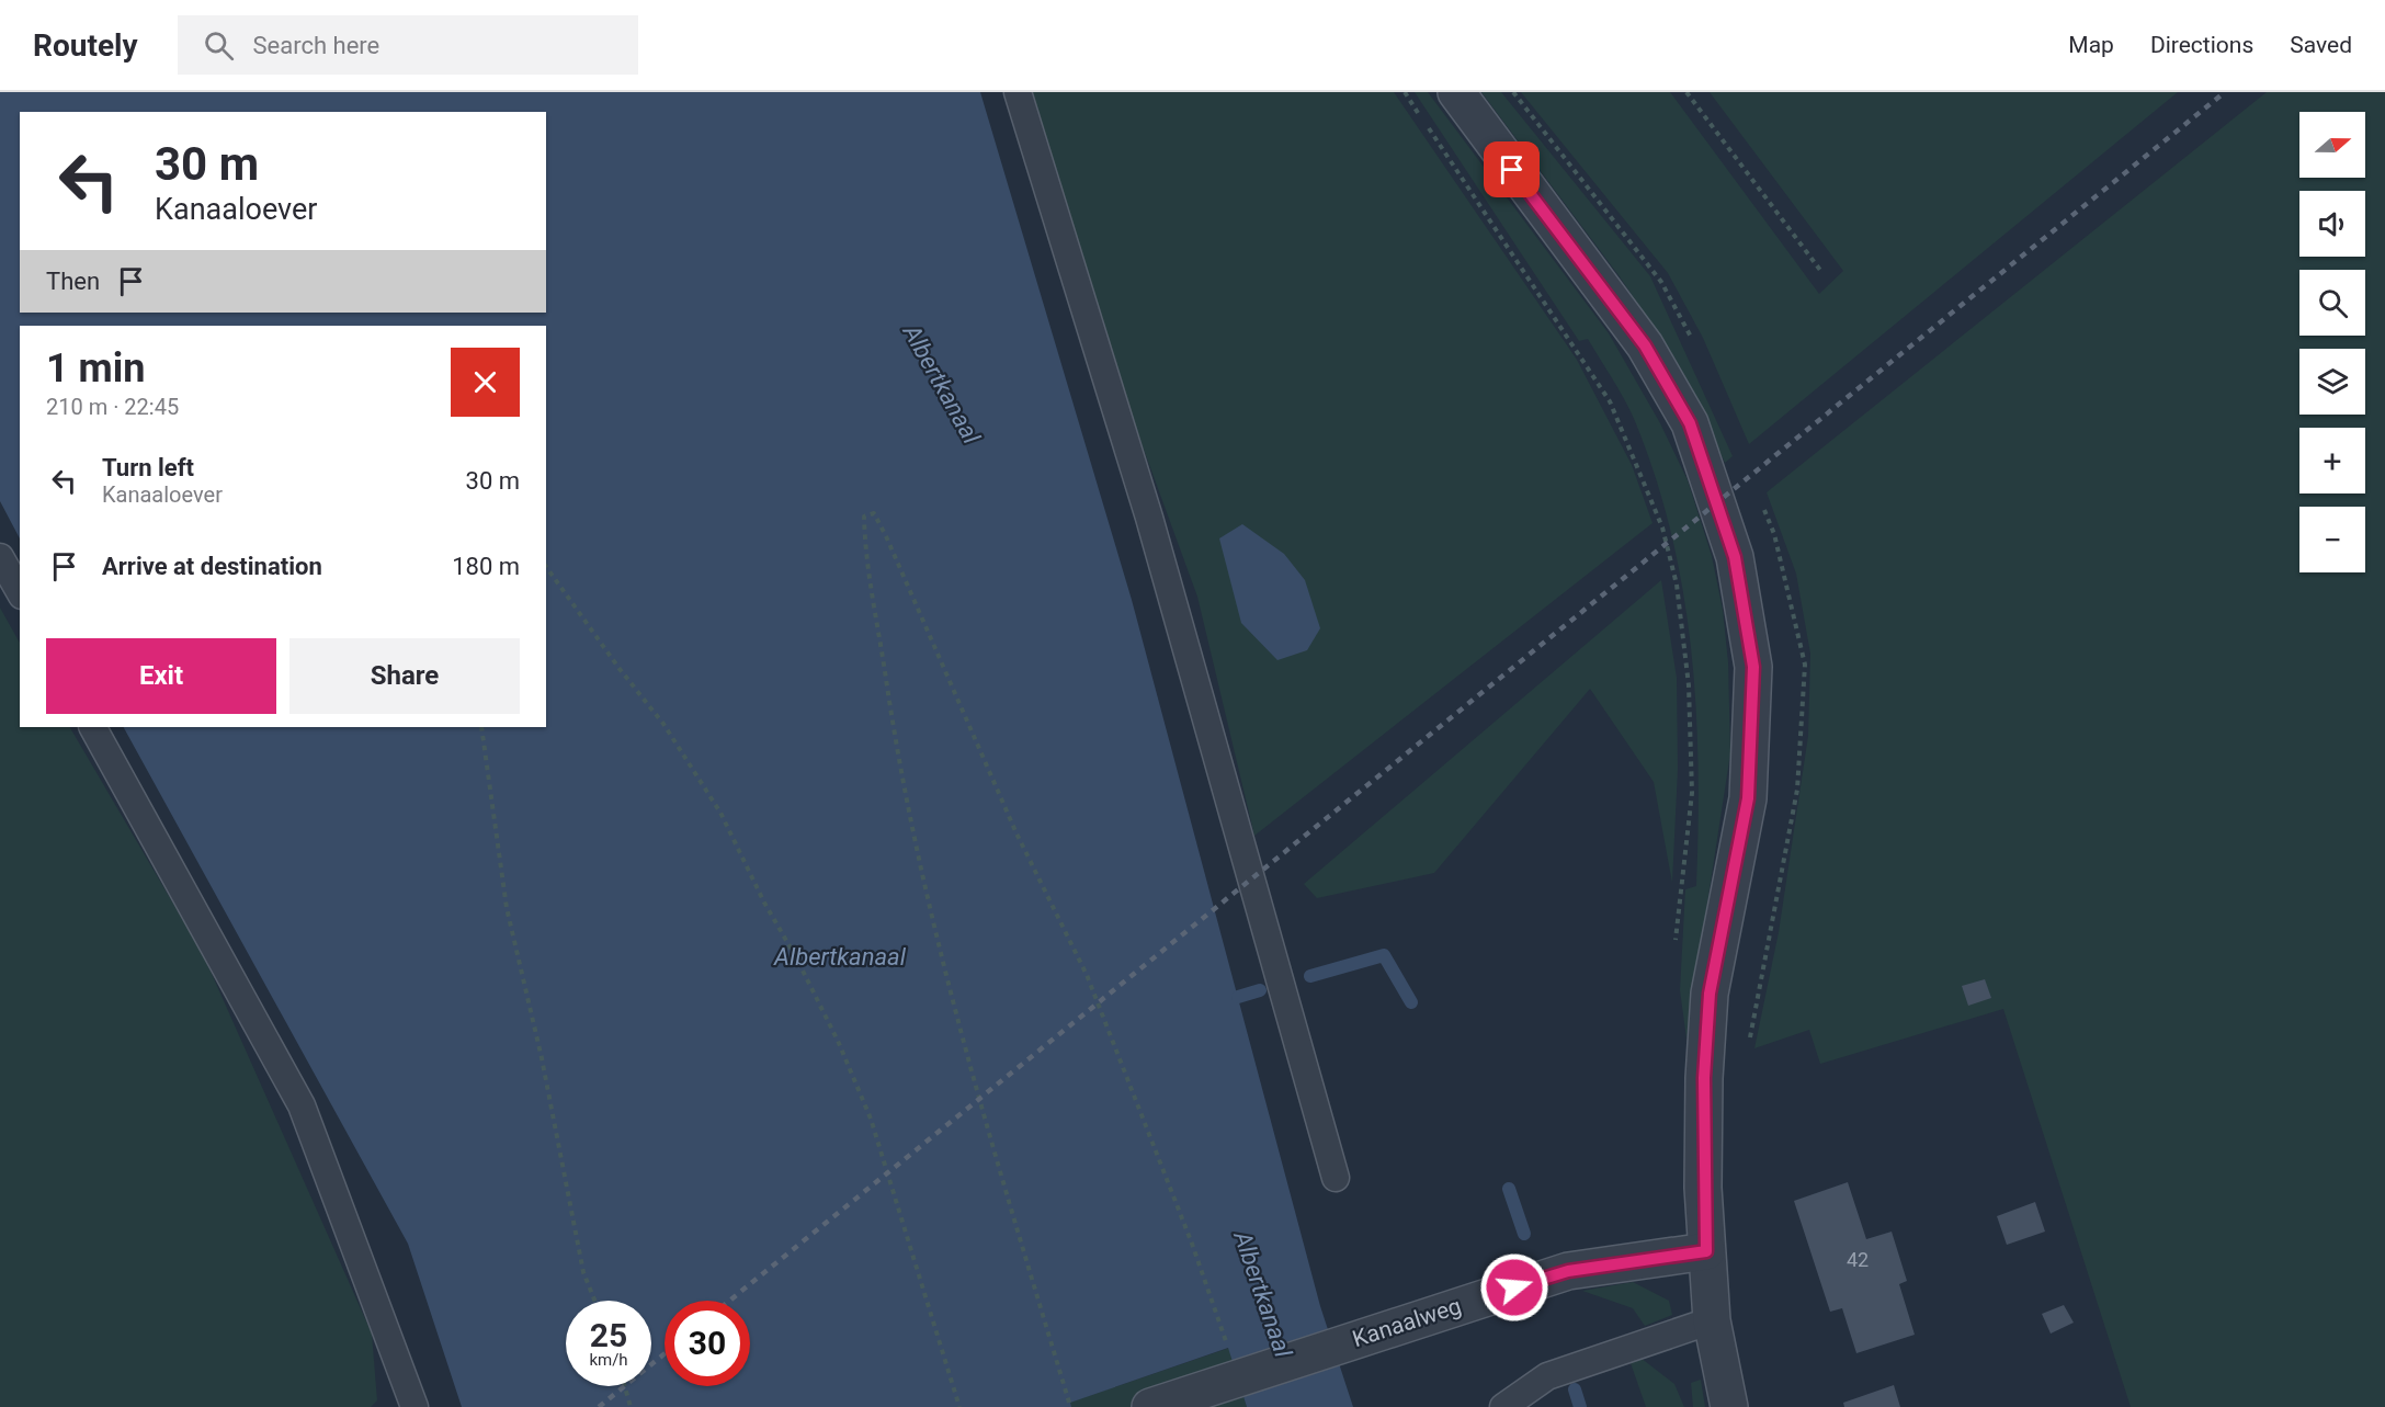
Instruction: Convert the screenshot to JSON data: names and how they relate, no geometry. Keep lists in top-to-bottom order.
{
  "streets": {
    "street": ["Kanaalweg"]
  },
  "water": ["Albertkanaal"],
  "house_numbers": ["42"],
  "north": "right",
  "page": {
    "header": "Routely",
    "search": "Search here",
    "nav": ["Map", "Directions", "Saved"],
    "map_buttons": ["+", "−"],
    "turn": ["30 m", "Kanaaloever"],
    "then": "Then",
    "heading": ["1 min", "210 m · 22:45"],
    "list": [
      {
        "name": "Turn left",
        "note": "Kanaaloever",
        "value": "30 m"
      },
      {
        "name": "Arrive at destination",
        "value": "180 m"
      }
    ],
    "buttons": ["Exit", "Share"],
    "speed": "25 km/h",
    "limit": "30"
  }
}
